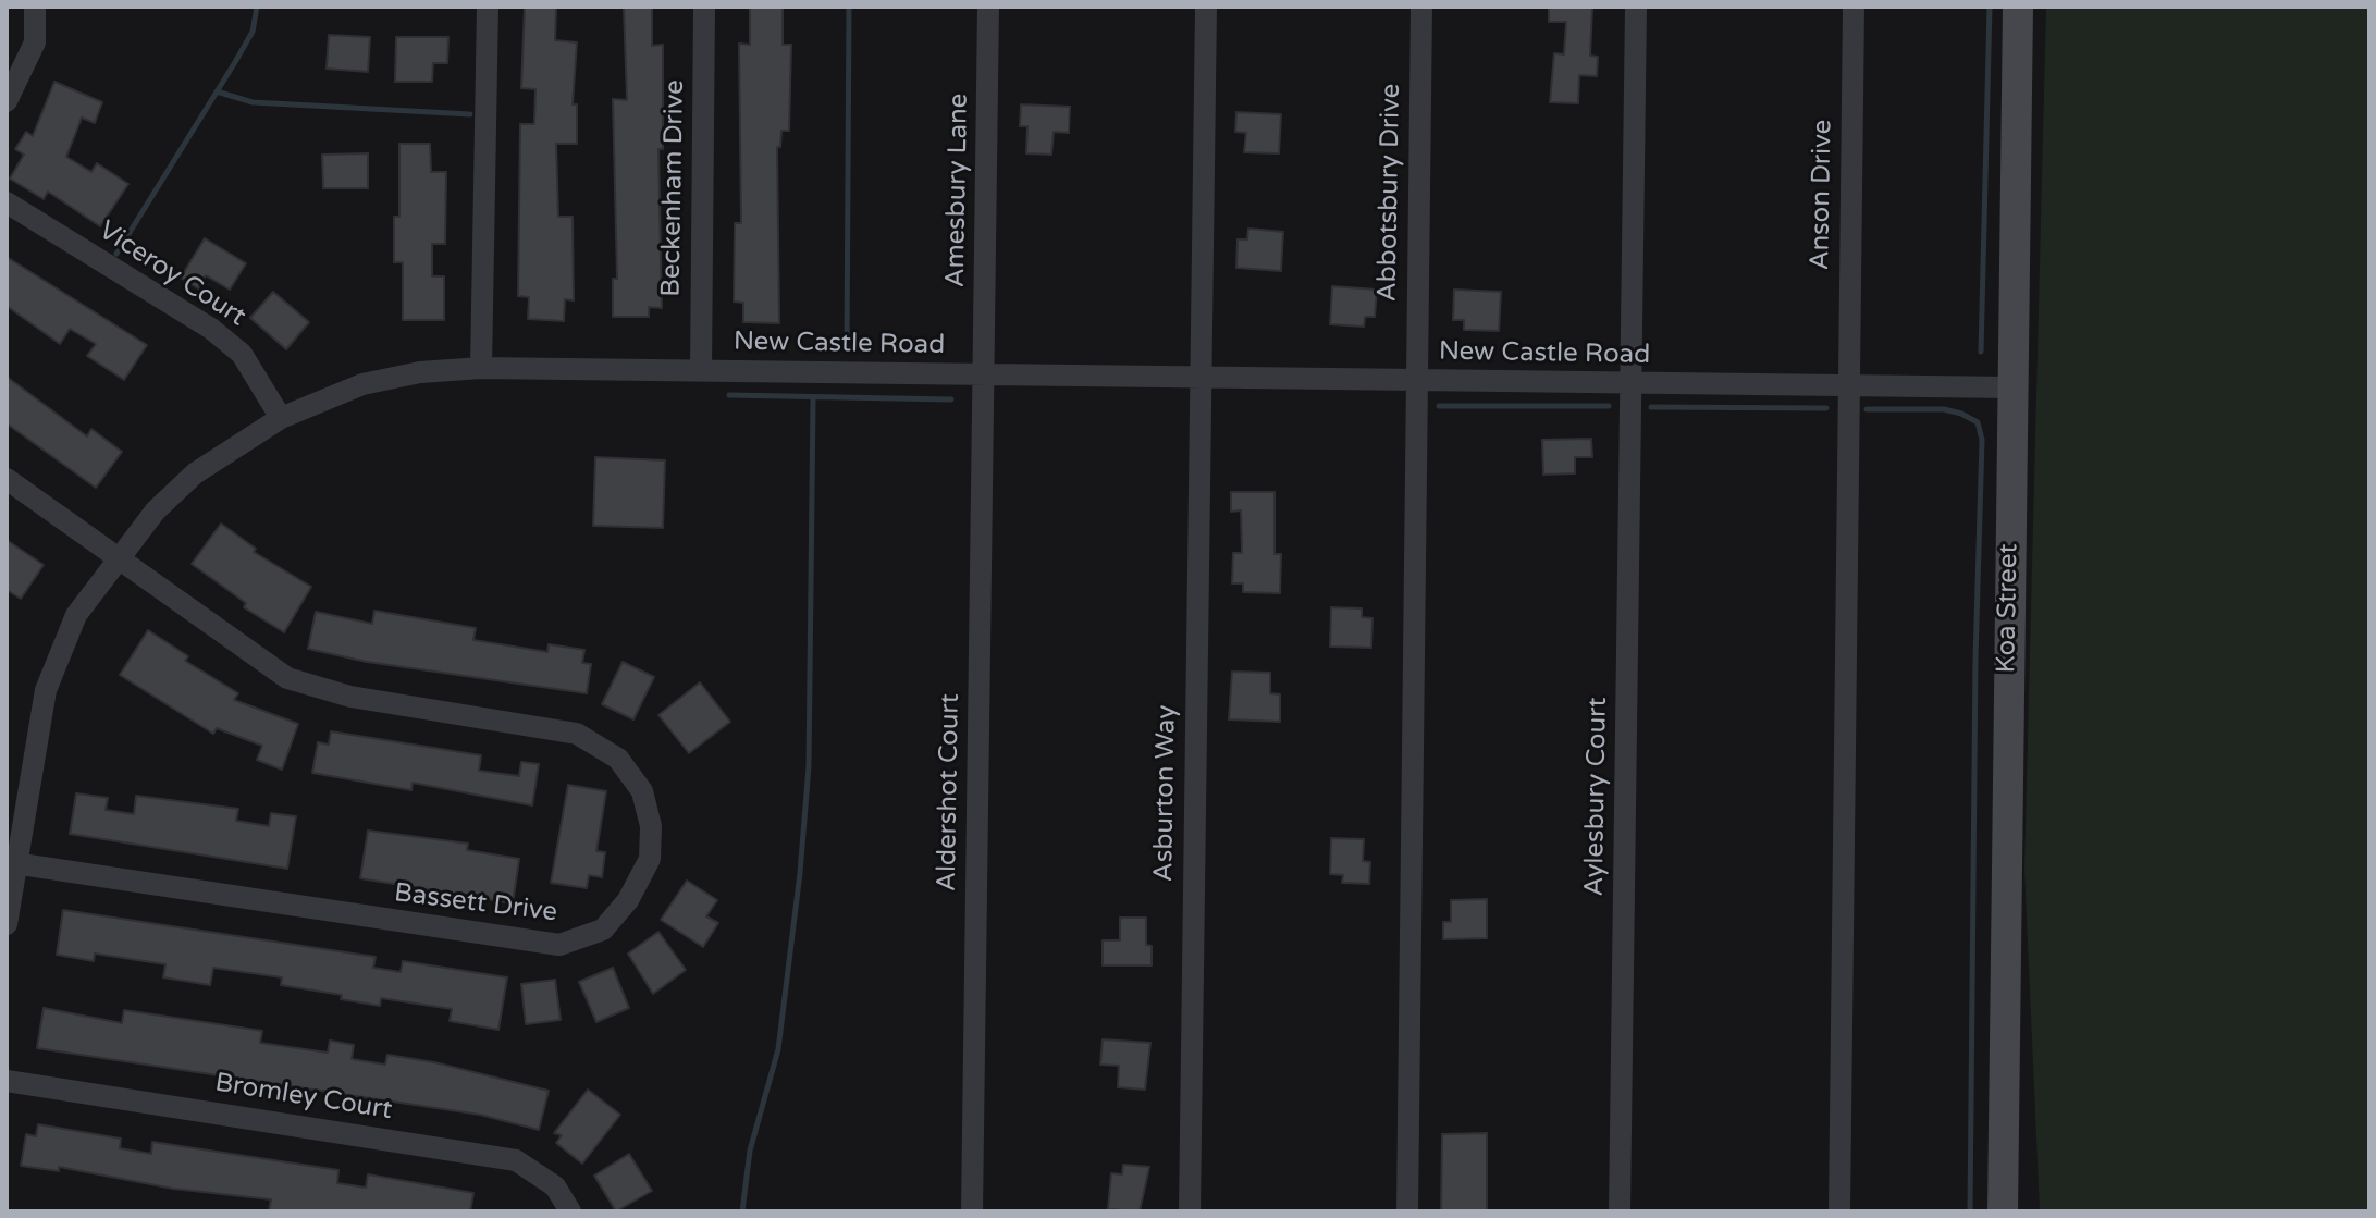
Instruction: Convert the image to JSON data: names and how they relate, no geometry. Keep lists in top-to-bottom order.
{
  "streets": {
    "main road": ["Koa Street"],
    "street": [
      "Beckenham Drive",
      "Amesbury Lane",
      "Abbotsbury Drive",
      "Anson Drive",
      "Viceroy Court",
      "New Castle Road",
      "Aldershot Court",
      "Asburton Way",
      "Aylesbury Court",
      "Bassett Drive",
      "Bromley Court"
    ]
  },
  "crossings": [
    ["Beckenham Drive", "New Castle Road"],
    ["Amesbury Lane", "New Castle Road"],
    ["Amesbury Lane", "Aldershot Court"],
    ["Abbotsbury Drive", "New Castle Road"],
    ["Anson Drive", "New Castle Road"],
    ["Viceroy Court", "New Castle Road"],
    ["New Castle Road", "Koa Street"],
    ["New Castle Road", "Aldershot Court"],
    ["New Castle Road", "Asburton Way"],
    ["New Castle Road", "Aylesbury Court"],
    ["New Castle Road", "Bassett Drive"]
  ]
}
